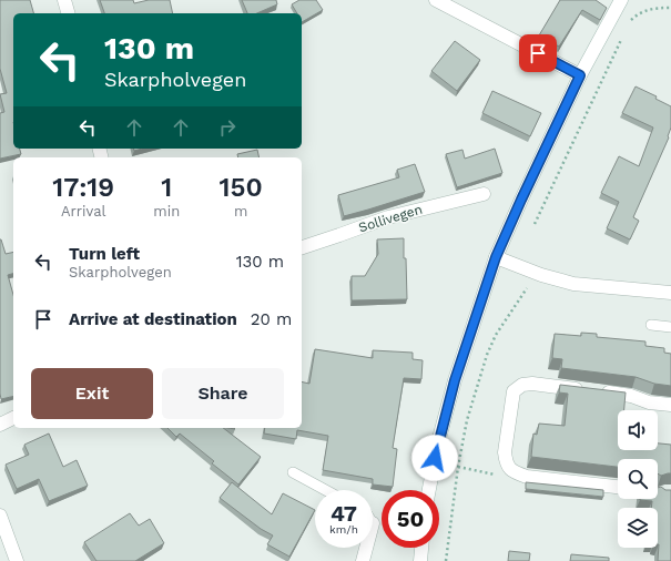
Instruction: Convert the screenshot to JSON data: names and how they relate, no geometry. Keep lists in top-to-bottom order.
{
  "streets": {
    "street": ["Sollivegen"]
  },
  "page": {
    "turn": ["130 m", "Skarpholvegen"],
    "eta": [
      "17:19",
      "Arrival",
      "1",
      "min",
      "150",
      "m"
    ],
    "list": [
      {
        "name": "Turn left",
        "note": "Skarpholvegen",
        "value": "130 m"
      },
      {
        "name": "Arrive at destination",
        "value": "20 m"
      }
    ],
    "buttons": ["Exit", "Share"],
    "speed": "47 km/h",
    "limit": "50"
  }
}
